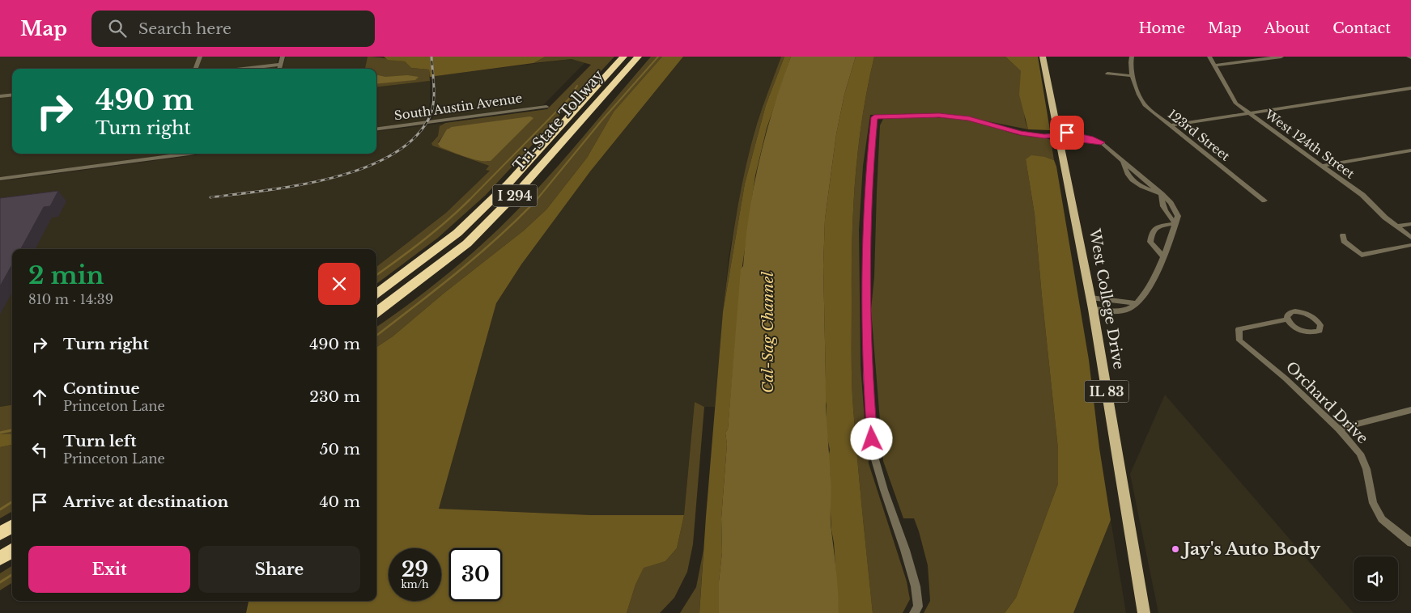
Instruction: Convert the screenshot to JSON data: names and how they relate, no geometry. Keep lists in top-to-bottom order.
{
  "streets": {
    "highway": ["Tri-State Tollway", "I 294"],
    "main road": ["West College Drive", "IL 83"],
    "street": [
      "South Austin Avenue",
      "123rd Street",
      "West 124th Street",
      "Orchard Drive"
    ]
  },
  "crossings": [
    ["West College Drive", "IL 83"]
  ],
  "water": ["Cal-Sag Channel"],
  "places": ["Jay's Auto Body"],
  "page": {
    "header": "Map",
    "search": "Search here",
    "nav": [
      "Home",
      "Map",
      "About",
      "Contact"
    ],
    "turn": ["490 m", "Turn right"],
    "heading": ["2 min", "810 m · 14:39"],
    "list": [
      {
        "name": "Turn right",
        "value": "490 m"
      },
      {
        "name": "Continue",
        "note": "Princeton Lane",
        "value": "230 m"
      },
      {
        "name": "Turn left",
        "note": "Princeton Lane",
        "value": "50 m"
      },
      {
        "name": "Arrive at destination",
        "value": "40 m"
      }
    ],
    "buttons": ["Exit", "Share"],
    "speed": "29 km/h",
    "limit": "30"
  }
}
